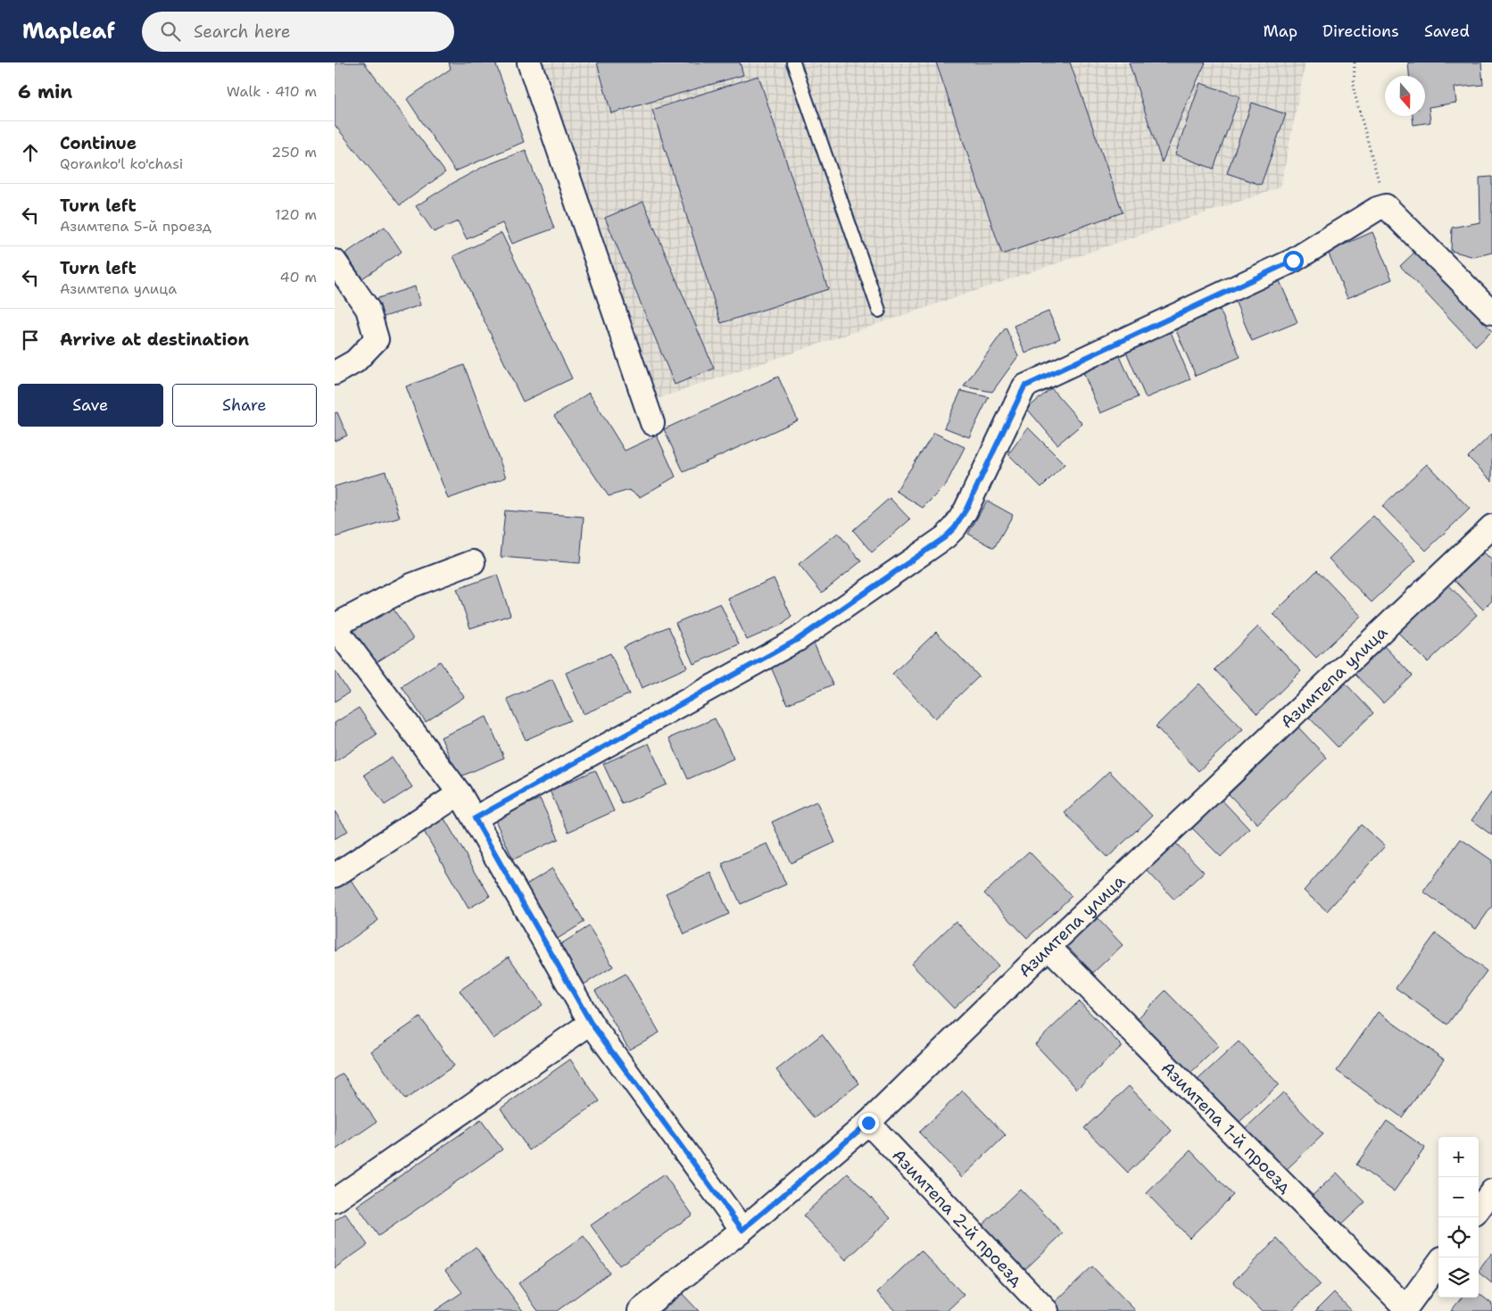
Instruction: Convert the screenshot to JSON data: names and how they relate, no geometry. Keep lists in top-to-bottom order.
{
  "streets": {
    "street": ["Азимтепа улица", "Азимтепа 1-й проезд", "Азимтепа 2-й проезд"]
  },
  "crossings": [
    ["Азимтепа улица", "Азимтепа 1-й проезд"],
    ["Азимтепа улица", "Азимтепа 2-й проезд"]
  ],
  "north": "bottom",
  "page": {
    "header": "Mapleaf",
    "search": "Search here",
    "nav": ["Map", "Directions", "Saved"],
    "heading": ["6 min", "Walk · 410 m"],
    "list": [
      ["Continue", "Qoranko'l ko'chasi", "250 m"],
      ["Turn left", "Азимтепа 5-й проезд", "120 m"],
      ["Turn left", "Азимтепа улица", "40 m"],
      "Arrive at destination"
    ],
    "buttons": ["Save", "Share"],
    "map_buttons": ["+", "−"]
  }
}
